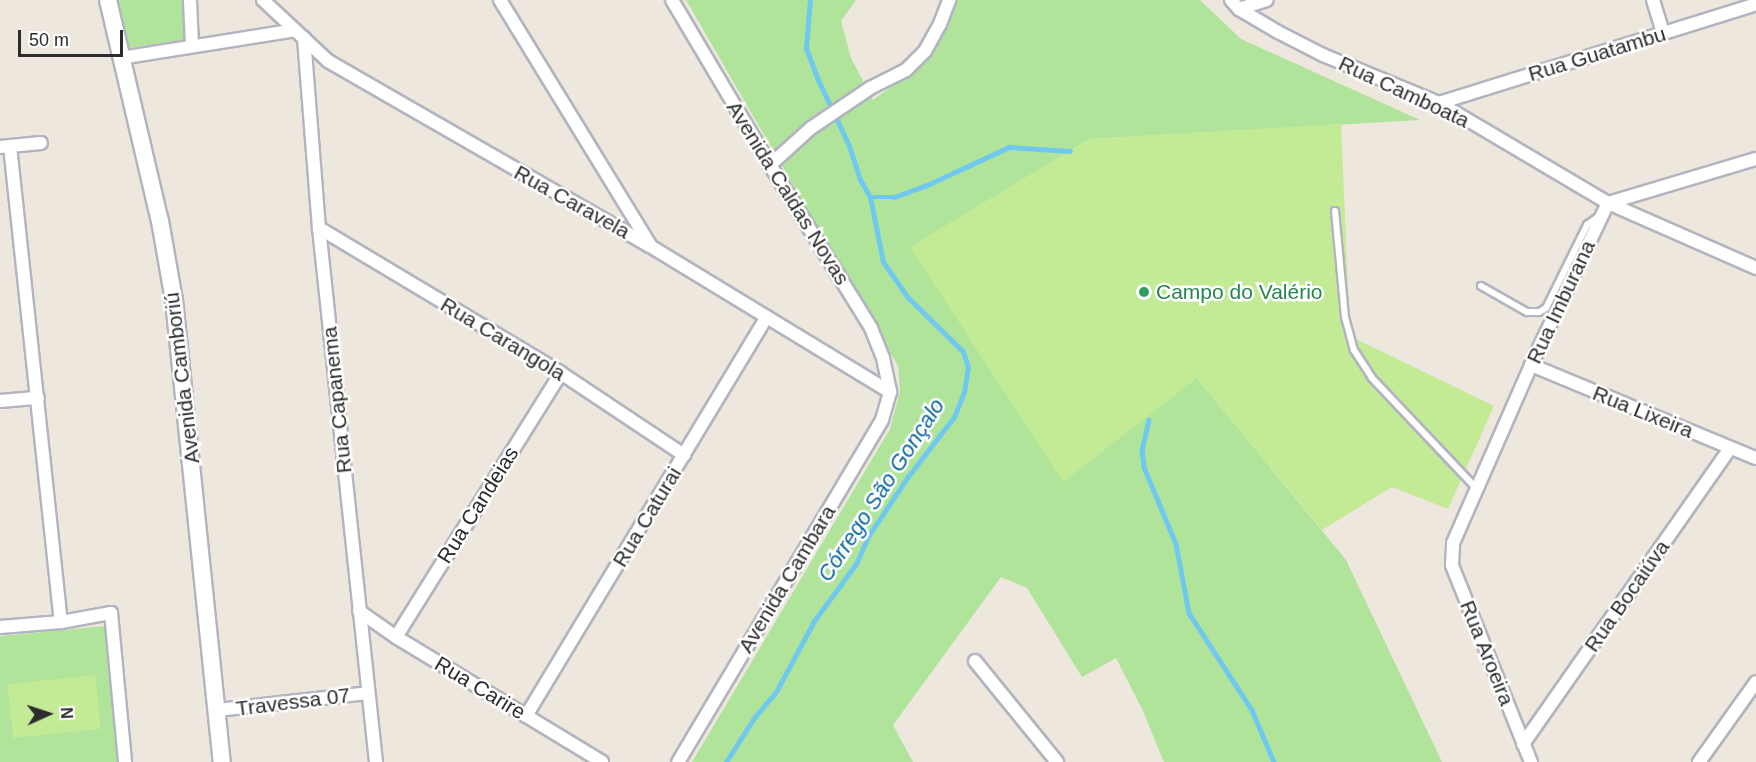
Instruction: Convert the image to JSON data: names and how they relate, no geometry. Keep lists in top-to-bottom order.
{
  "streets": {
    "street": [
      "Rua Guatambu",
      "Rua Camboata",
      "Avenida Caldas Novas",
      "Rua Caravela",
      "Rua Imburana",
      "Rua Carangola",
      "Avenida Camboriú",
      "Rua Capanema",
      "Rua Lixeira",
      "Rua Candeias",
      "Rua Caturai",
      "Avenida Cambara",
      "Rua Bocaiúva",
      "Rua Aroeira",
      "Rua Carire",
      "Travessa 07"
    ]
  },
  "crossings": [
    ["Rua Guatambu", "Rua Camboata"],
    ["Rua Camboata", "Rua Imburana"],
    ["Avenida Caldas Novas", "Rua Caravela"],
    ["Avenida Caldas Novas", "Avenida Cambara"],
    ["Rua Caravela", "Rua Capanema"],
    ["Rua Caravela", "Rua Caturai"],
    ["Rua Caravela", "Avenida Cambara"],
    ["Rua Imburana", "Rua Lixeira"],
    ["Rua Imburana", "Rua Aroeira"],
    ["Rua Carangola", "Rua Capanema"],
    ["Rua Carangola", "Rua Candeias"],
    ["Rua Carangola", "Rua Caturai"],
    ["Avenida Camboriú", "Travessa 07"],
    ["Rua Capanema", "Rua Carire"],
    ["Rua Capanema", "Travessa 07"],
    ["Rua Lixeira", "Rua Bocaiúva"],
    ["Rua Candeias", "Rua Carire"],
    ["Rua Caturai", "Rua Carire"],
    ["Rua Bocaiúva", "Rua Aroeira"]
  ],
  "water": ["Córrego São Gonçalo"],
  "places": ["Campo do Valério"],
  "scale_bar": "50 m",
  "north": "right"
}
